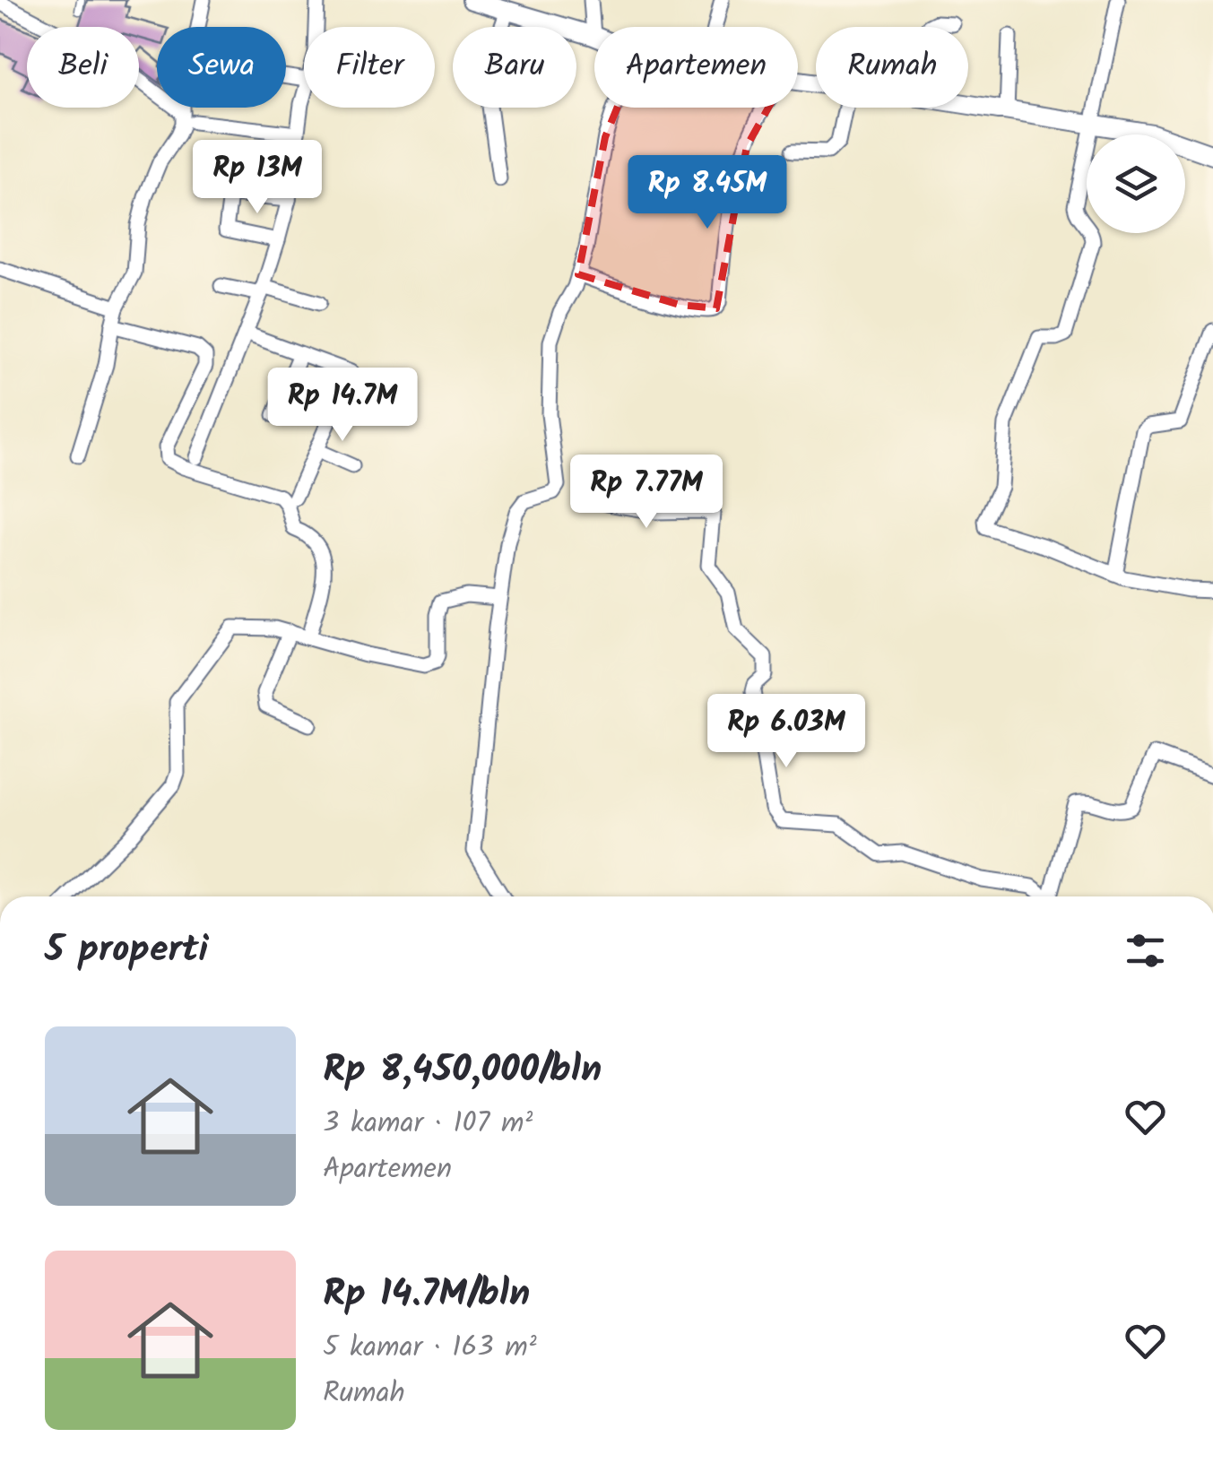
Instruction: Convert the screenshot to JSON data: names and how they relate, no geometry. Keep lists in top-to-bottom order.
{
  "page": {
    "chip": [
      "Beli",
      "Sewa",
      "Filter",
      "Baru",
      "Apartemen",
      "Rumah"
    ],
    "price": [
      "Rp 13M",
      "Rp 8.45M",
      "Rp 14.7M",
      "Rp 7.77M",
      "Rp 6.03M"
    ],
    "heading": "5 properti",
    "list": [
      {
        "name": "Rp 8,450,000/bln",
        "note": "3 kamar · 107 m² · Apartemen"
      },
      {
        "name": "Rp 14.7M/bln",
        "note": "5 kamar · 163 m² · Rumah"
      }
    ]
  }
}
